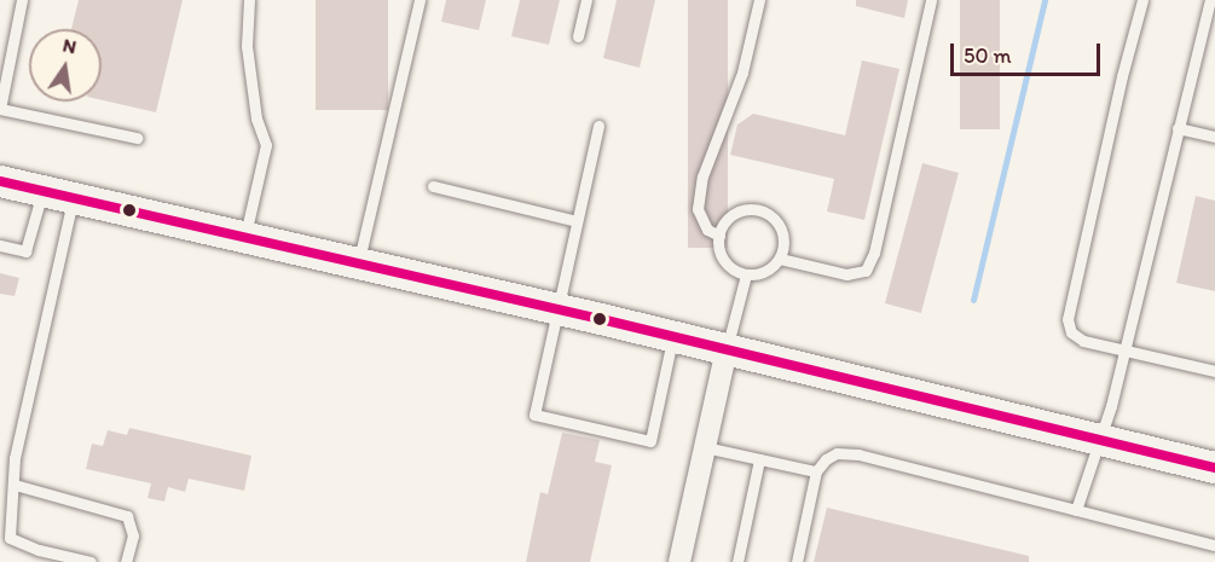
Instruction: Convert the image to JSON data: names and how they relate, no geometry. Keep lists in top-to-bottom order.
{
  "scale_bar": "50 m",
  "north": "top"
}
